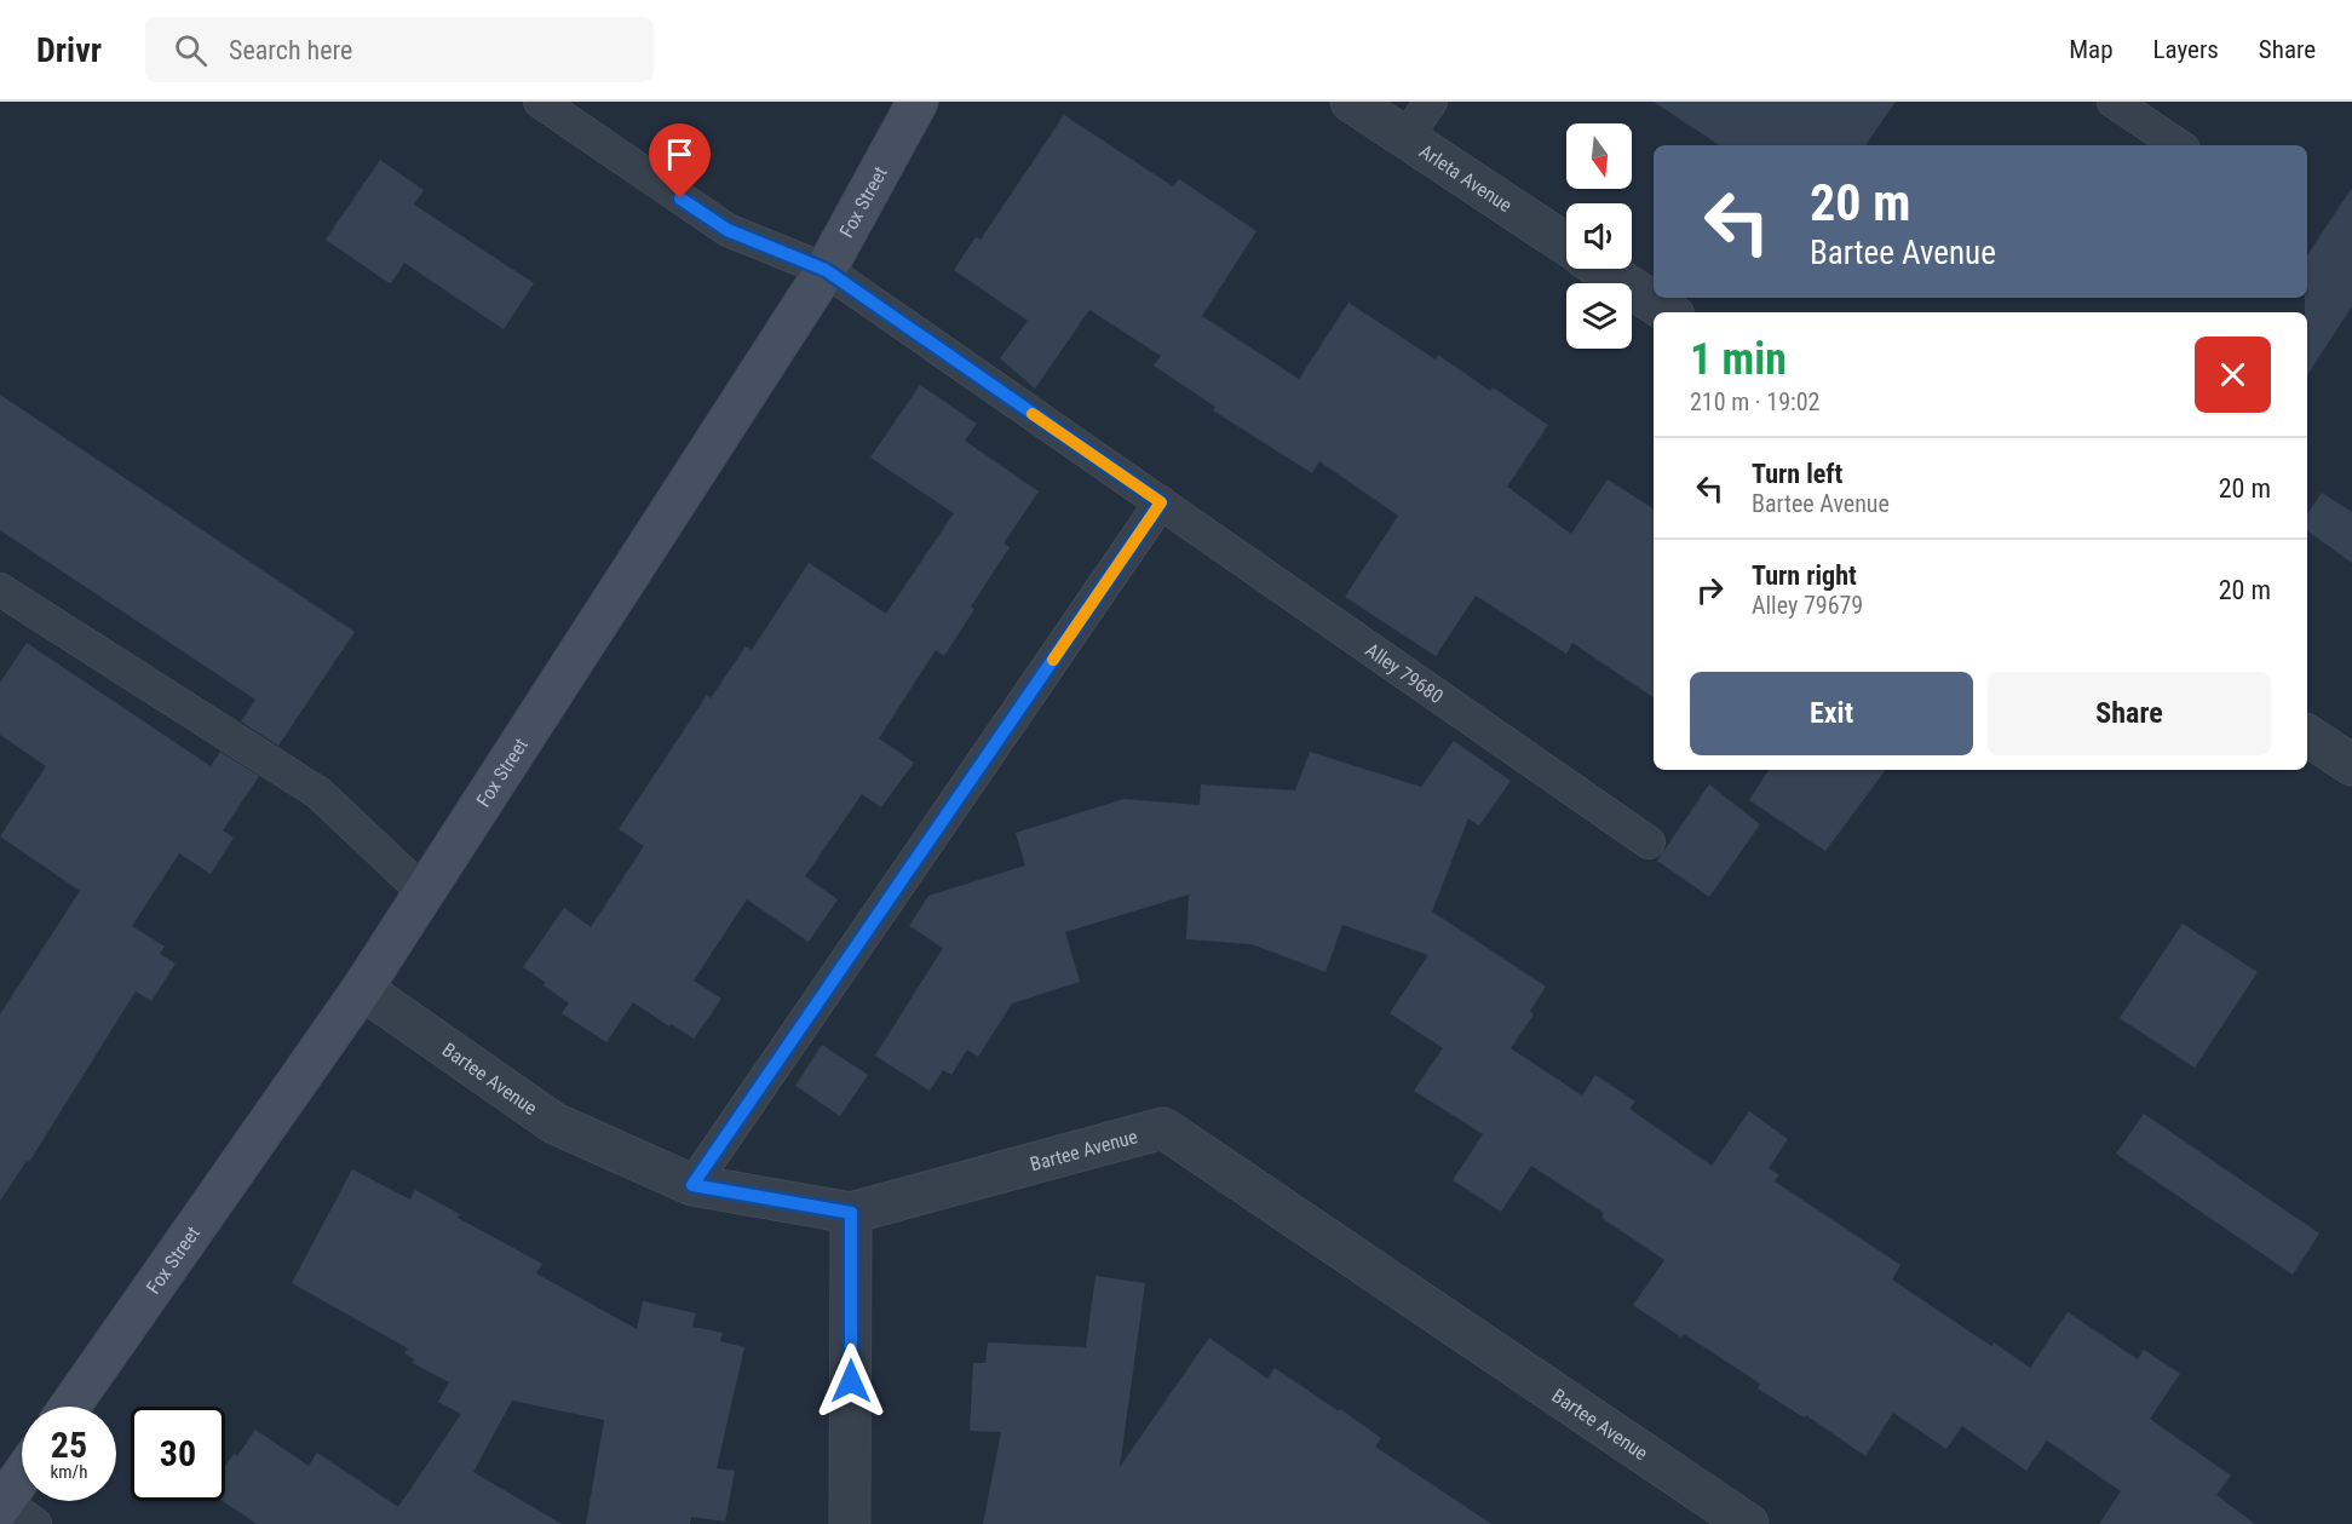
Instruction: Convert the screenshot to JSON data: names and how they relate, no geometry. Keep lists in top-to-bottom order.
{
  "streets": {
    "main road": ["Fox Street"],
    "street": ["Arleta Avenue", "Bartee Avenue"],
    "lane": ["Alley 79680"]
  },
  "crossings": [
    ["Fox Street", "Alley 79680"],
    ["Fox Street", "Bartee Avenue"]
  ],
  "north": "bottom",
  "page": {
    "header": "Drivr",
    "search": "Search here",
    "nav": ["Map", "Layers", "Share"],
    "turn": ["20 m", "Bartee Avenue"],
    "heading": ["1 min", "210 m · 19:02"],
    "list": [
      {
        "name": "Turn left",
        "note": "Bartee Avenue",
        "value": "20 m"
      },
      {
        "name": "Turn right",
        "note": "Alley 79679",
        "value": "20 m"
      }
    ],
    "buttons": ["Exit", "Share"],
    "speed": "25 km/h",
    "limit": "30"
  }
}
